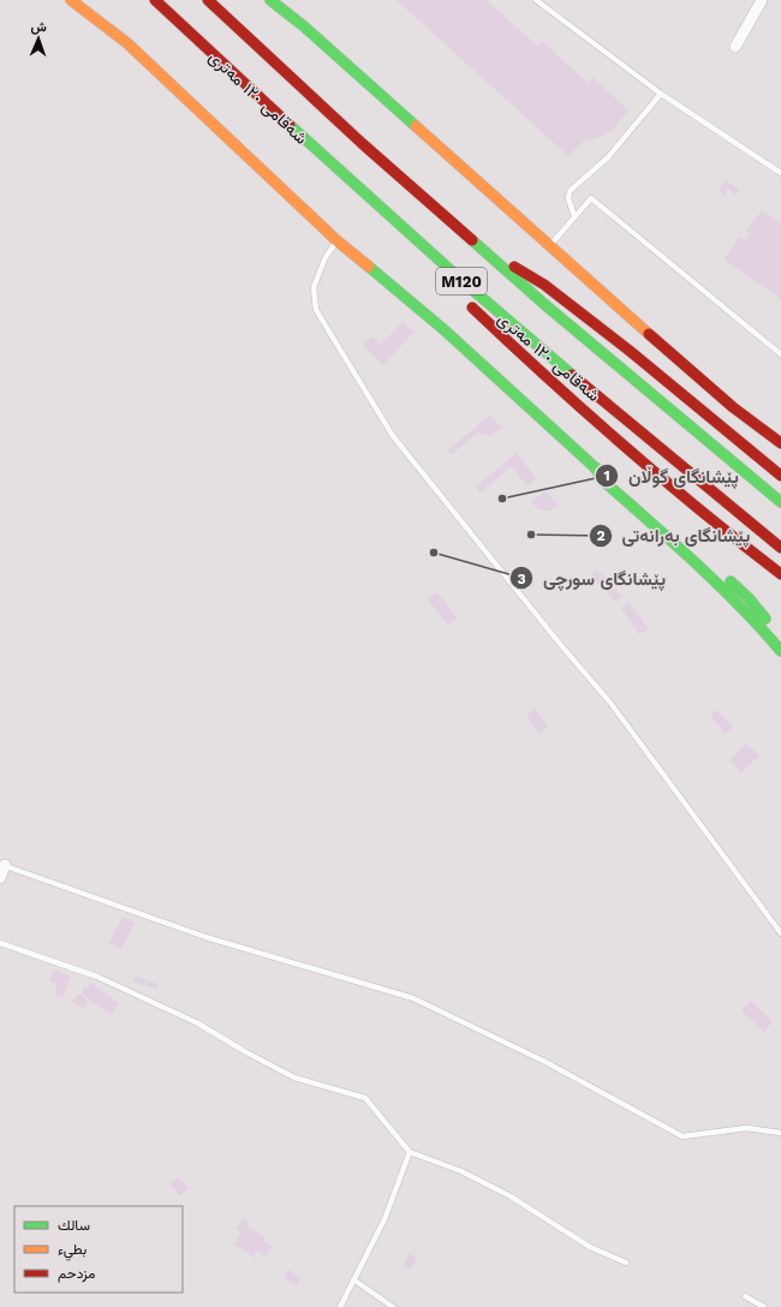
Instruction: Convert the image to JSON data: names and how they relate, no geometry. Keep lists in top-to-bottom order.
{
  "streets": {
    "main road": ["شەقامی ١٢٠ مەتری", "M120"]
  },
  "places": ["پێشانگای گوڵان", "پێشانگای بەرانەتی", "پێشانگای سورچی"],
  "legend": ["سالك", "بطيء", "مزدحم"],
  "north": "top"
}
